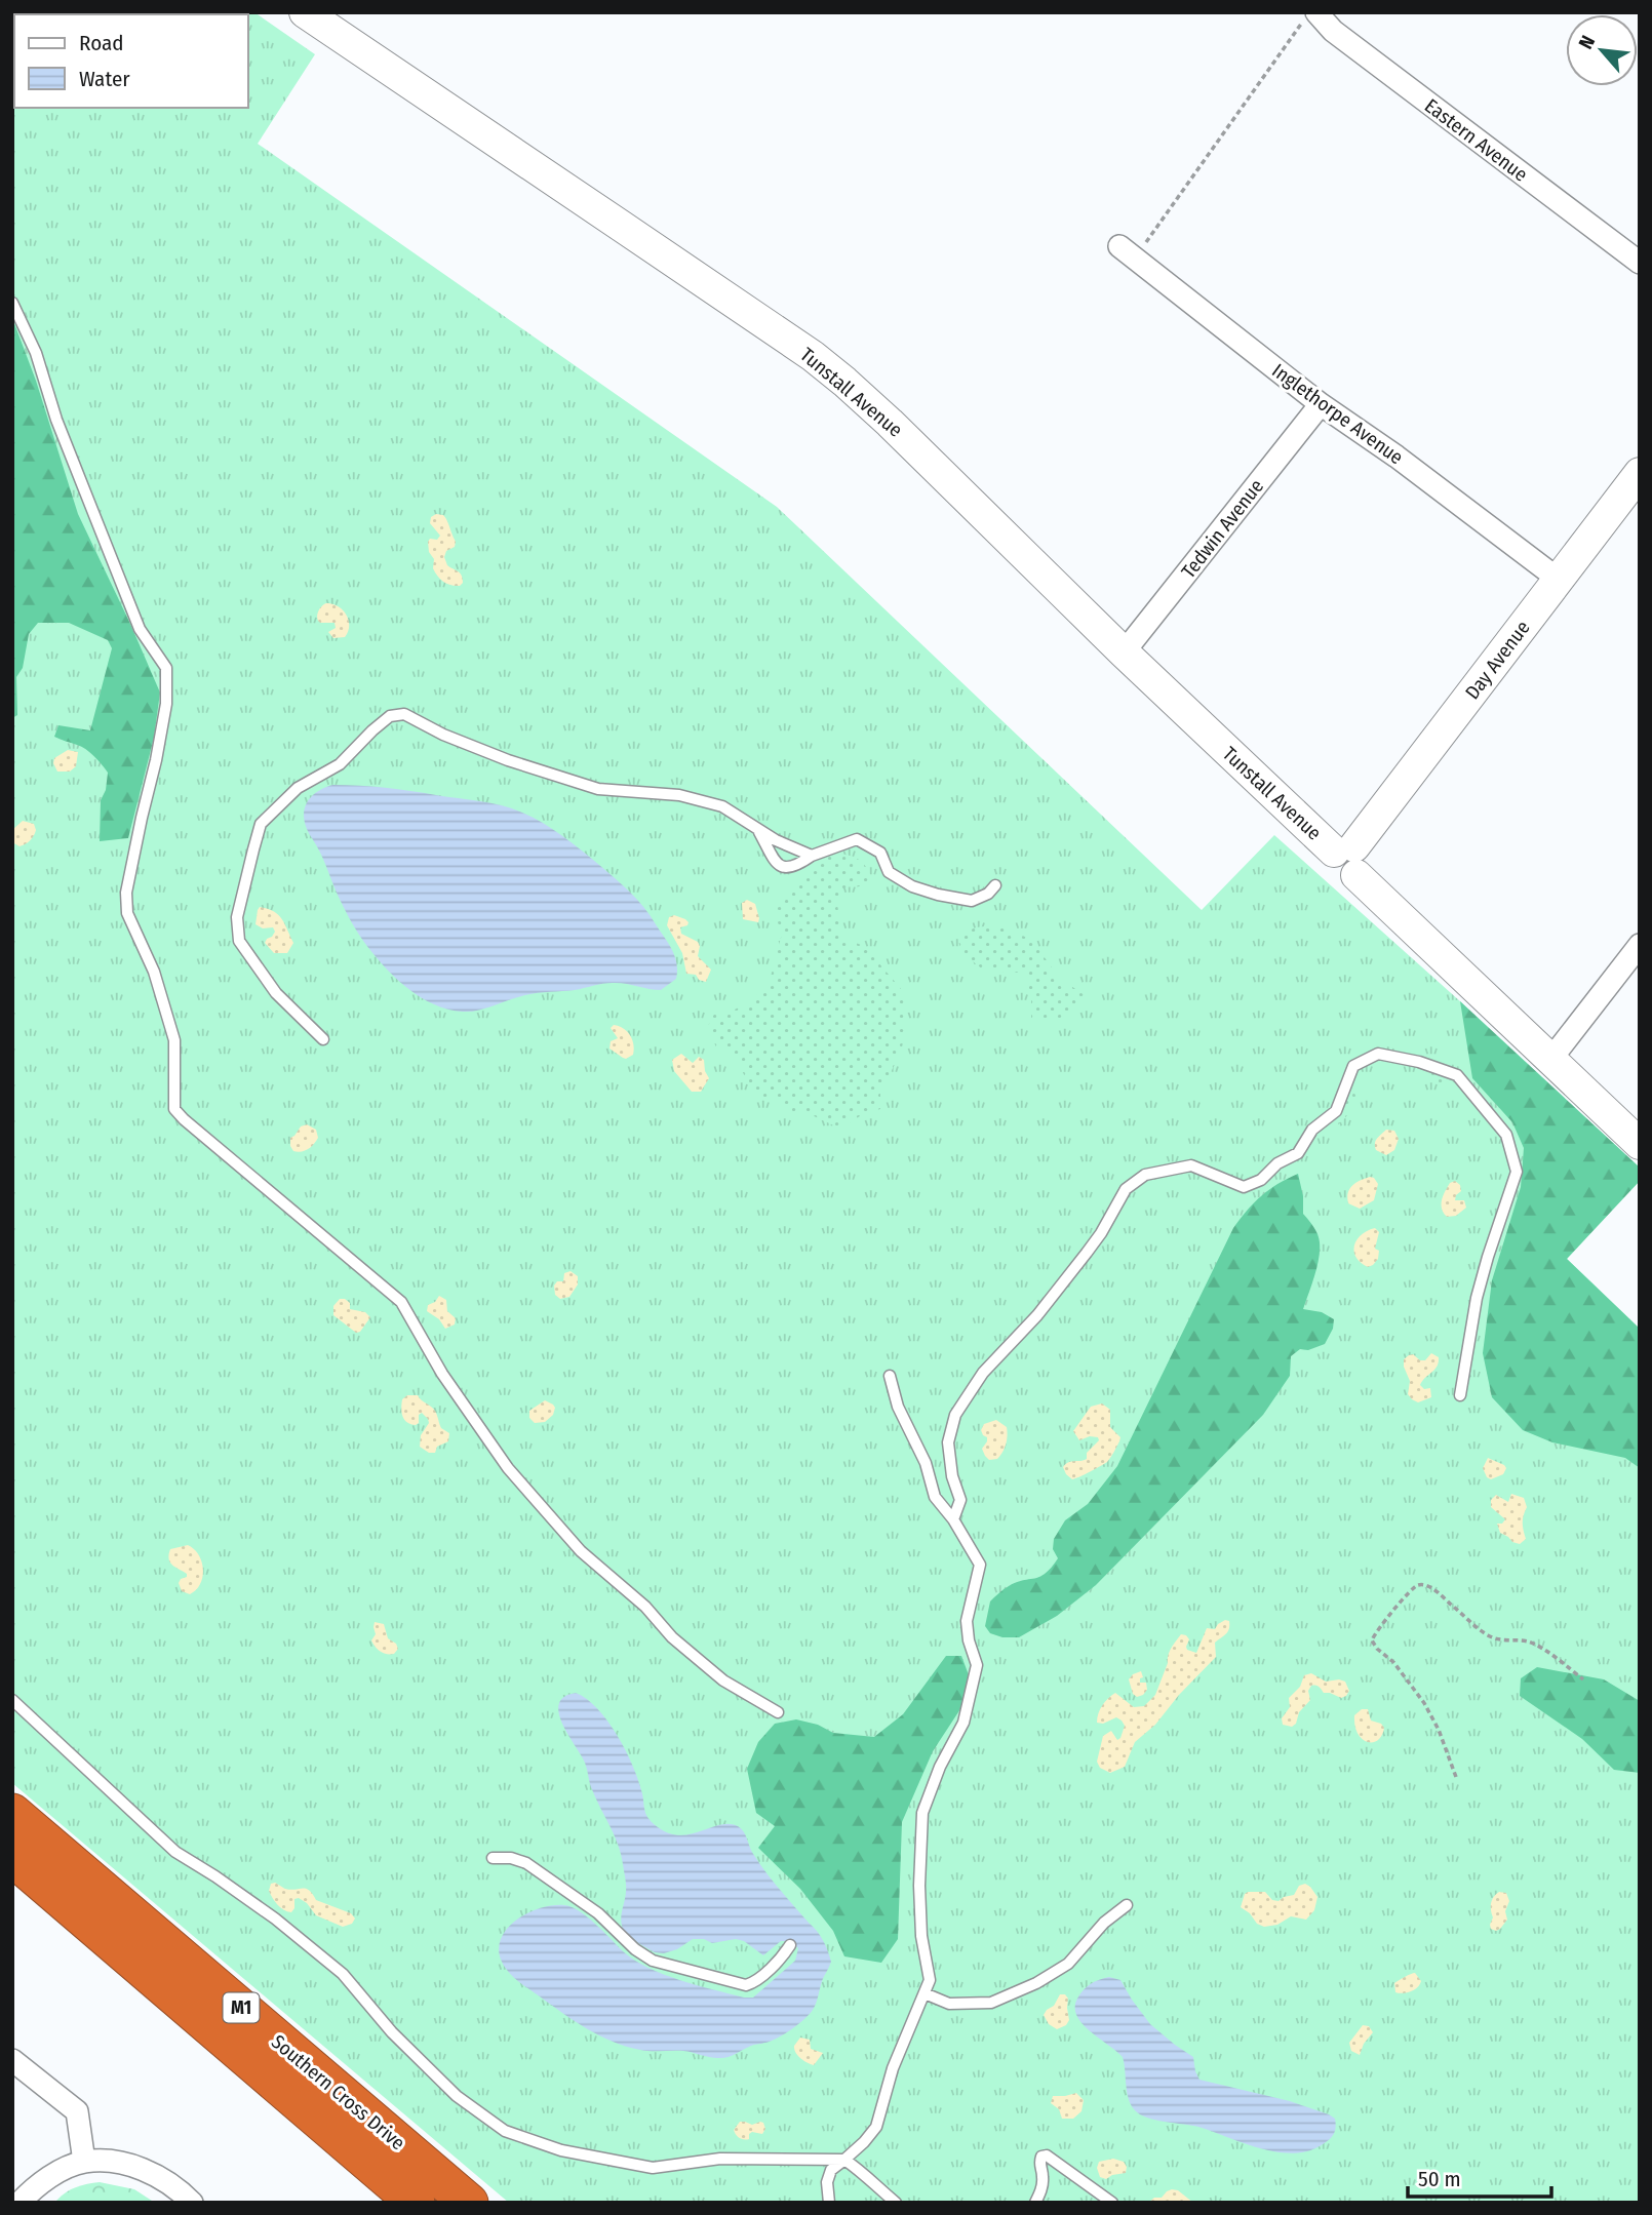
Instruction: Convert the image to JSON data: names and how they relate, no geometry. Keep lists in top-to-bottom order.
{
  "streets": {
    "highway": ["M1", "Southern Cross Drive"],
    "street": [
      "Eastern Avenue",
      "Tunstall Avenue",
      "Inglethorpe Avenue",
      "Tedwin Avenue",
      "Day Avenue"
    ]
  },
  "crossings": [
    ["Tunstall Avenue", "Tedwin Avenue"],
    ["Tunstall Avenue", "Day Avenue"],
    ["Inglethorpe Avenue", "Tedwin Avenue"],
    ["Inglethorpe Avenue", "Day Avenue"]
  ],
  "legend": ["Road", "Water"],
  "scale_bar": "50 m",
  "north": "top left"
}
